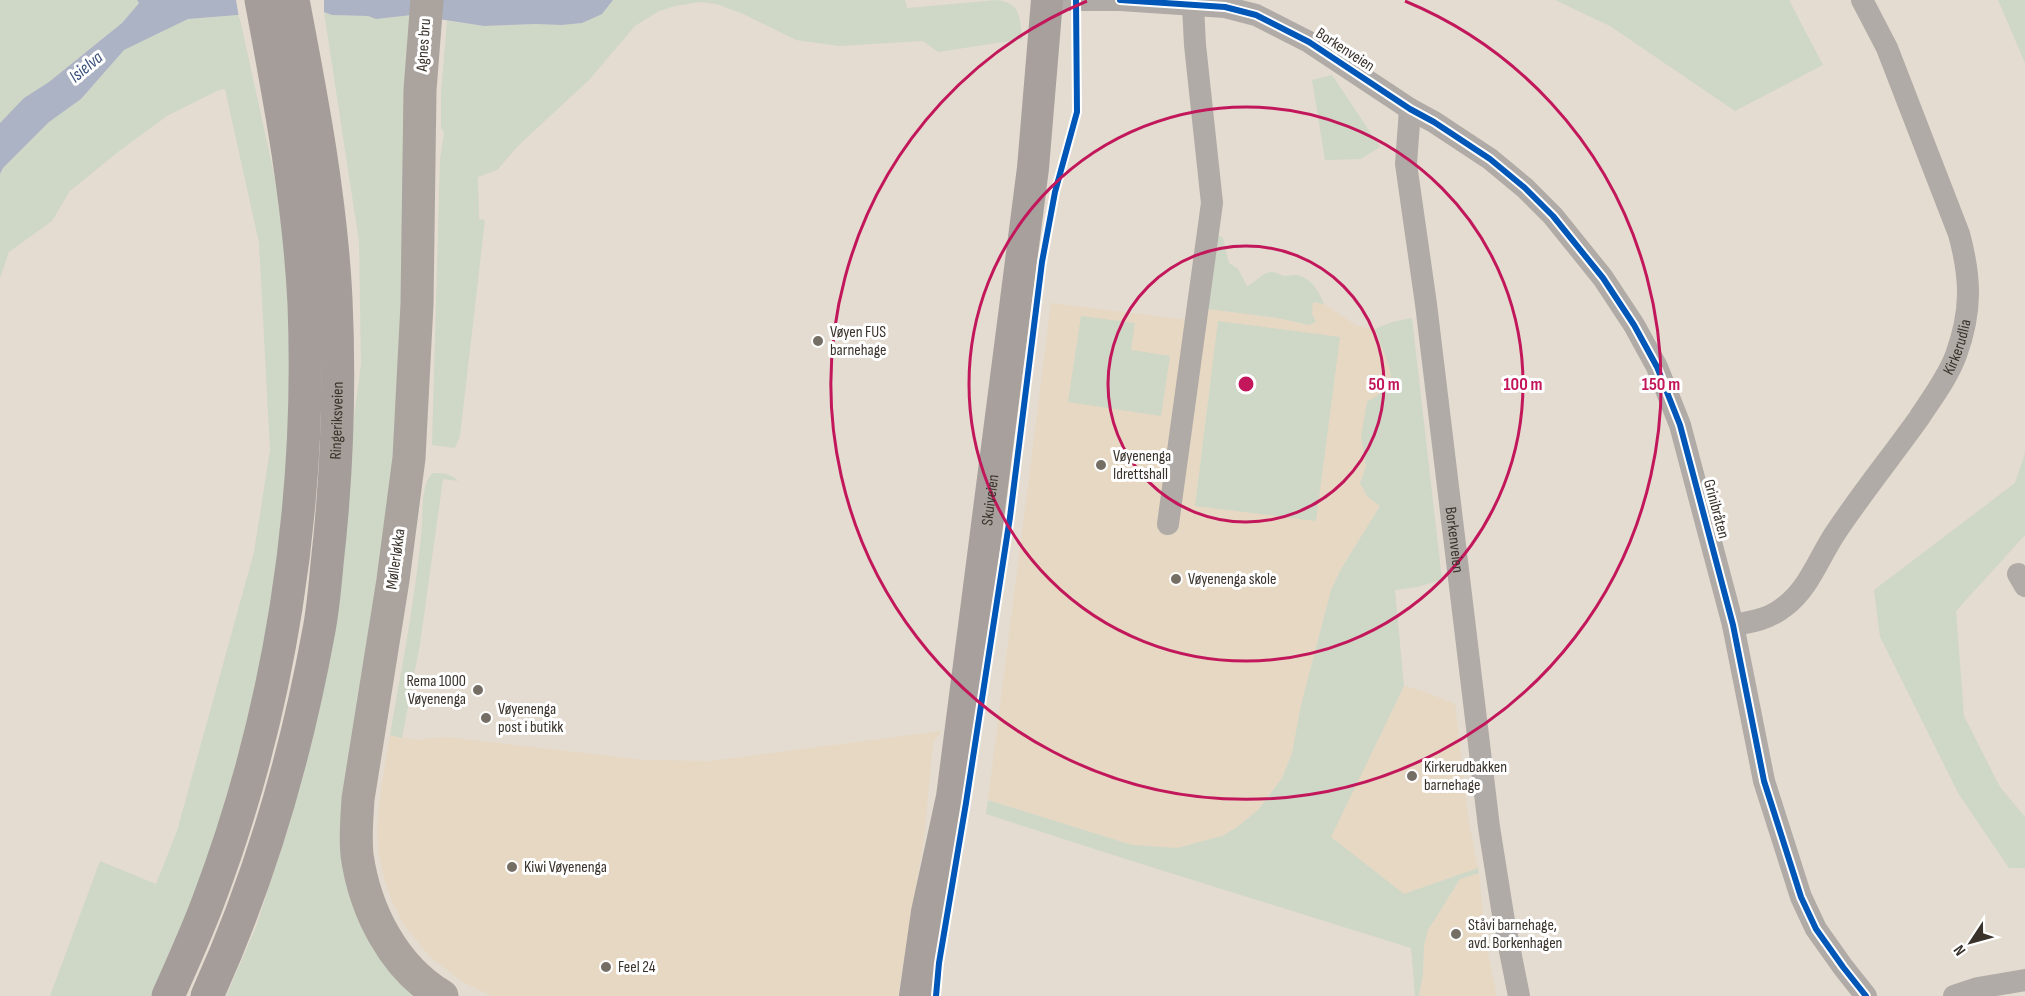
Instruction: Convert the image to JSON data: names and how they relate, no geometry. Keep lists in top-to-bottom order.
{
  "streets": {
    "highway": ["Ringeriksveien"],
    "main road": ["Agnes bru", "Skuiveien", "Møllerløkka"],
    "street": ["Borkenveien", "Kirkerudlia", "Grinibråten"]
  },
  "crossings": [
    ["Agnes bru", "Møllerløkka"],
    ["Borkenveien", "Grinibråten"],
    ["Kirkerudlia", "Grinibråten"]
  ],
  "water": ["Isielva"],
  "places": [
    "Vøyen FUS barnehage",
    "Vøyenenga Idrettshall",
    "Vøyenenga skole",
    "Rema 1000 Vøyenenga",
    "Vøyenenga post i butikk",
    "Kirkerudbakken barnehage",
    "Kiwi Vøyenenga",
    "Ståvi barnehage, avd. Borkenhagen",
    "Feel 24"
  ],
  "north": "bottom left",
  "rings": ["50 m", "100 m", "150 m"]
}
